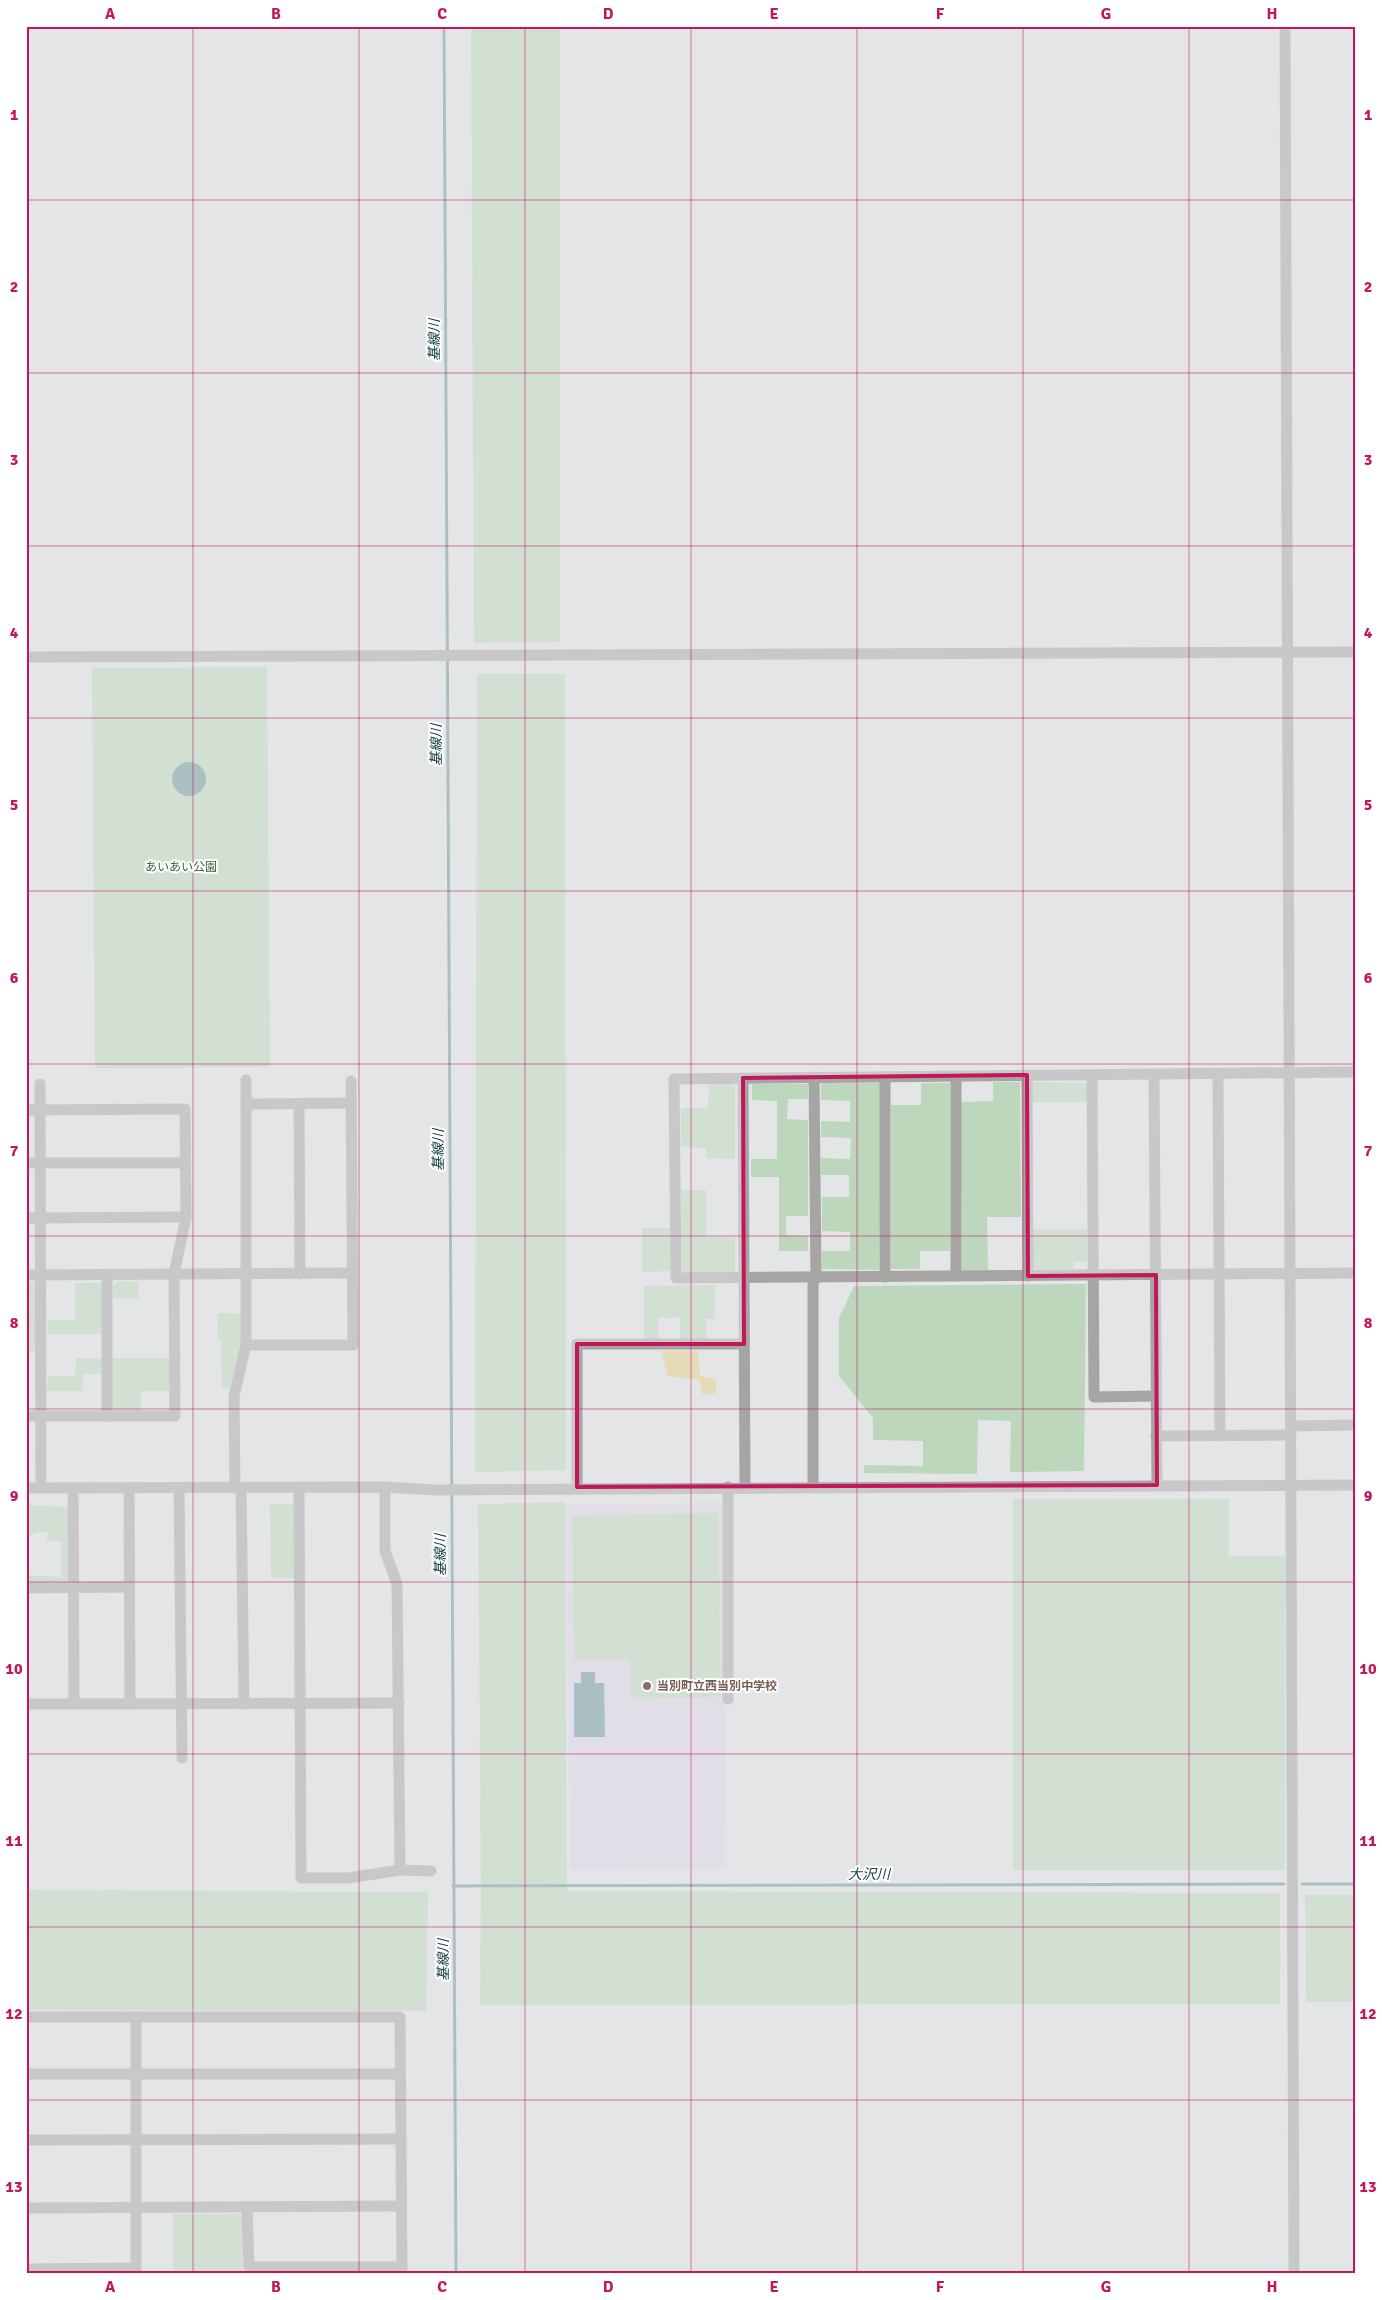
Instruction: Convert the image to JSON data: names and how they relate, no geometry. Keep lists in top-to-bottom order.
{
  "water": ["基線川", "大沢川"],
  "parks": ["あいあい公園"],
  "places": ["当別町立西当別中学校"],
  "grid": {
    "columns": [
      "A",
      "B",
      "C",
      "D",
      "E",
      "F",
      "G",
      "H"
    ],
    "rows": [
      "1",
      "2",
      "3",
      "4",
      "5",
      "6",
      "7",
      "8",
      "9",
      "10",
      "11",
      "12",
      "13"
    ]
  }
}
